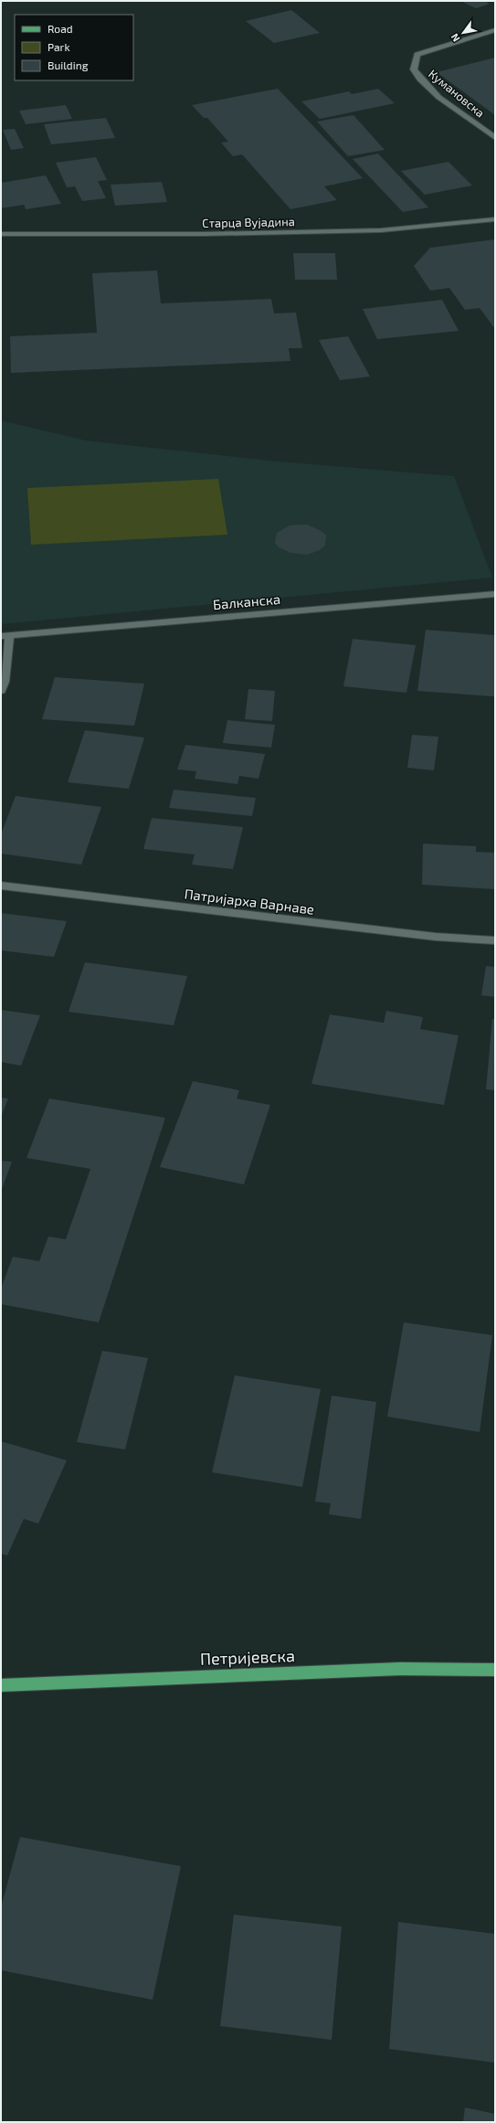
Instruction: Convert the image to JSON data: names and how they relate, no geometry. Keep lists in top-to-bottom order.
{
  "streets": {
    "main road": ["Петријевска"],
    "street": [
      "Кумановска",
      "Старца Вујадина",
      "Балканска",
      "Патријарха Варнаве"
    ]
  },
  "legend": ["Road", "Park", "Building"],
  "north": "bottom left"
}
